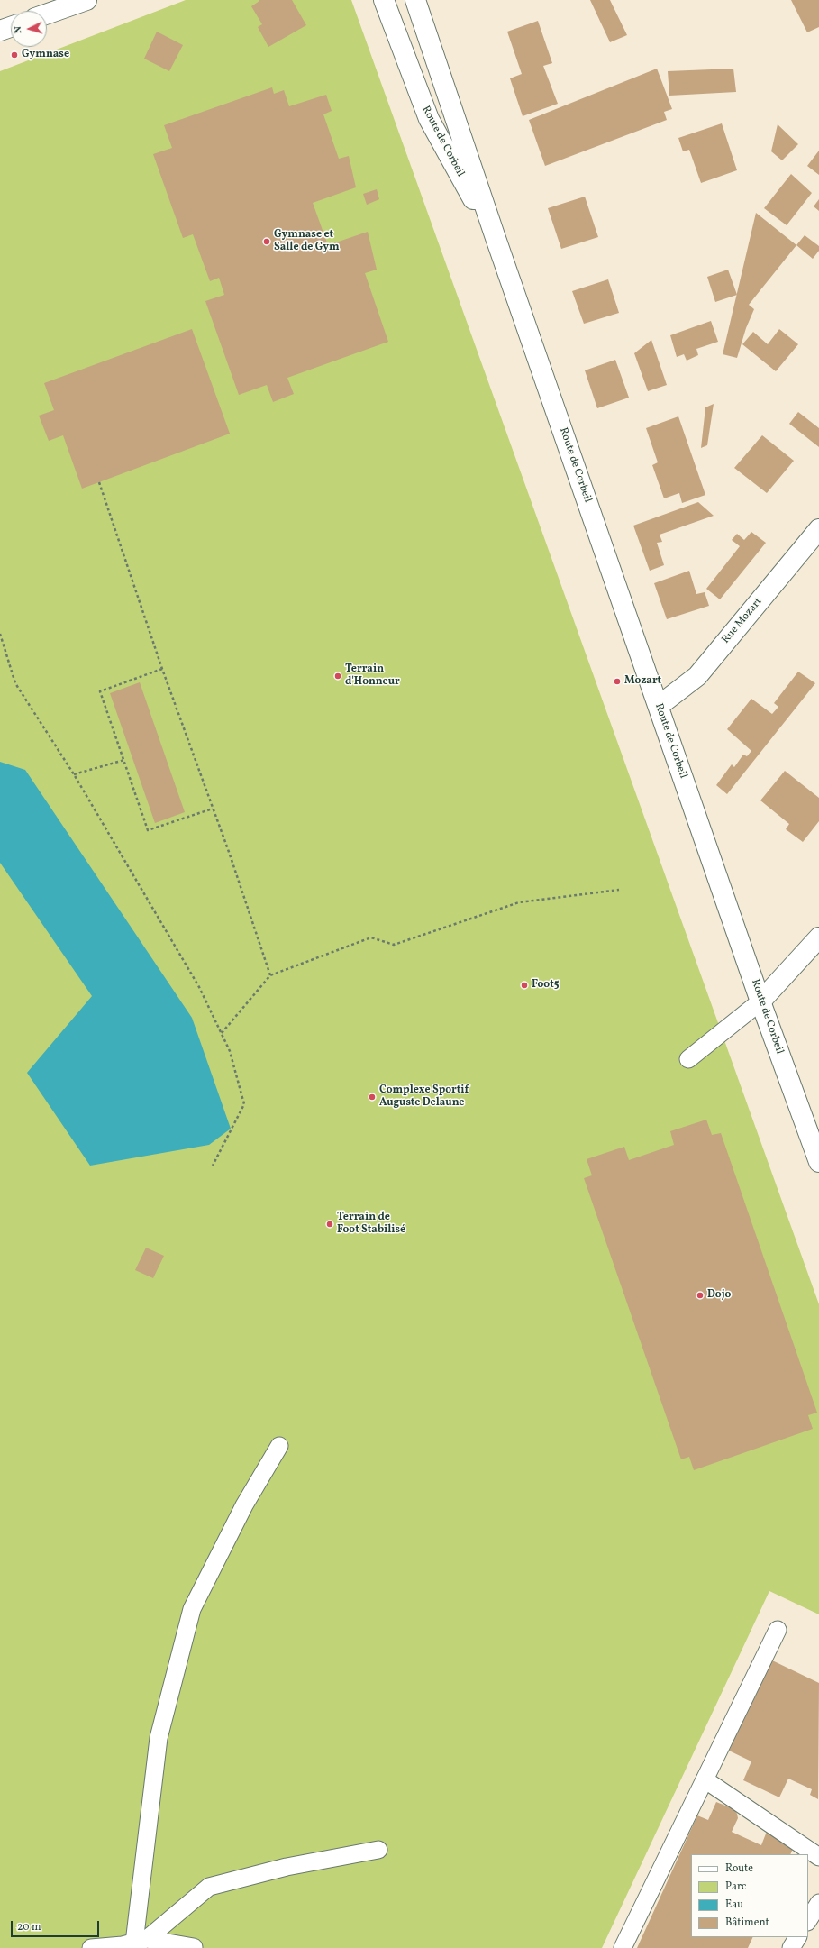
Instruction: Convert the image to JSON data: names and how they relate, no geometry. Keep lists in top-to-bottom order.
{
  "streets": {
    "street": ["Route de Corbeil", "Rue Mozart"]
  },
  "crossings": [
    ["Route de Corbeil", "Rue Mozart"]
  ],
  "places": [
    "Gymnase",
    "Gymnase et Salle de Gym",
    "Terrain d'Honneur",
    "Mozart",
    "Foot5",
    "Complexe Sportif Auguste Delaune",
    "Terrain de Foot Stabilisé",
    "Dojo"
  ],
  "legend": [
    "Route",
    "Parc",
    "Eau",
    "Bâtiment"
  ],
  "scale_bar": "20 m",
  "north": "left"
}
